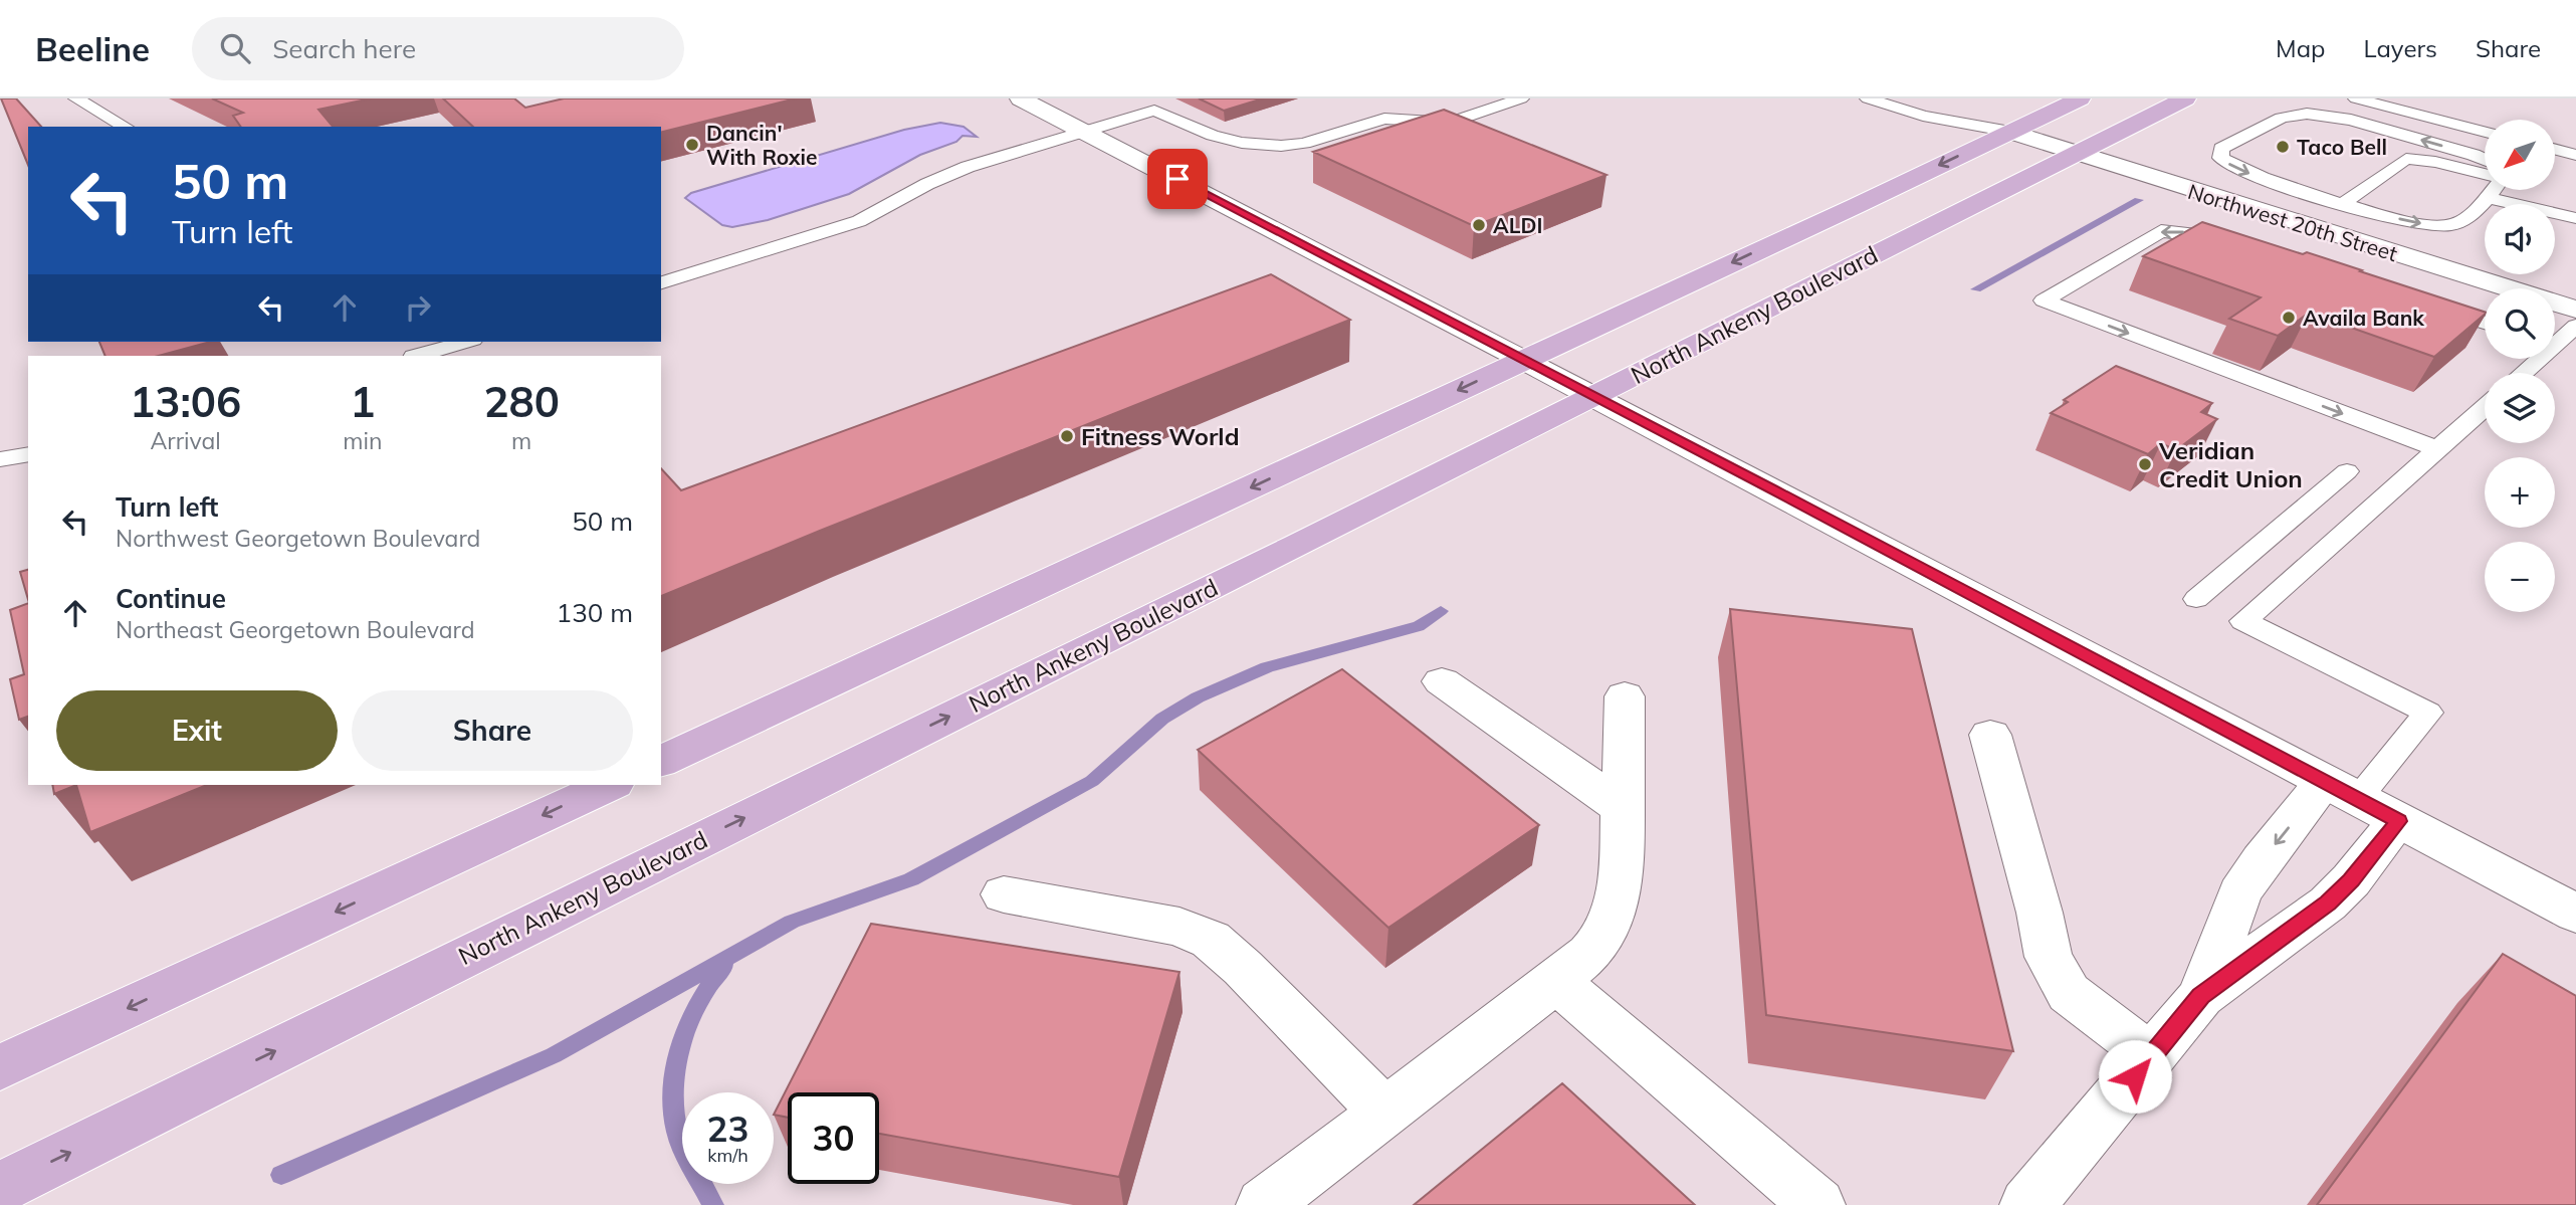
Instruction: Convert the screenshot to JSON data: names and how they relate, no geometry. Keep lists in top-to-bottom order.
{
  "streets": {
    "main road": ["North Ankeny Boulevard"],
    "street": ["Northwest 20th Street"]
  },
  "crossings": [
    ["Northwest 20th Street", "North Ankeny Boulevard"]
  ],
  "places": [
    "Dancin' With Roxie",
    "Taco Bell",
    "ALDI",
    "Availa Bank",
    "Fitness World",
    "Veridian Credit Union"
  ],
  "north": "bottom left",
  "page": {
    "header": "Beeline",
    "search": "Search here",
    "nav": ["Map", "Layers", "Share"],
    "map_buttons": ["+", "−"],
    "turn": ["50 m", "Turn left"],
    "eta": [
      "13:06",
      "Arrival",
      "1",
      "min",
      "280",
      "m"
    ],
    "list": [
      {
        "name": "Turn left",
        "note": "Northwest Georgetown Boulevard",
        "value": "50 m"
      },
      {
        "name": "Continue",
        "note": "Northeast Georgetown Boulevard",
        "value": "130 m"
      }
    ],
    "buttons": ["Exit", "Share"],
    "speed": "23 km/h",
    "limit": "30"
  }
}
